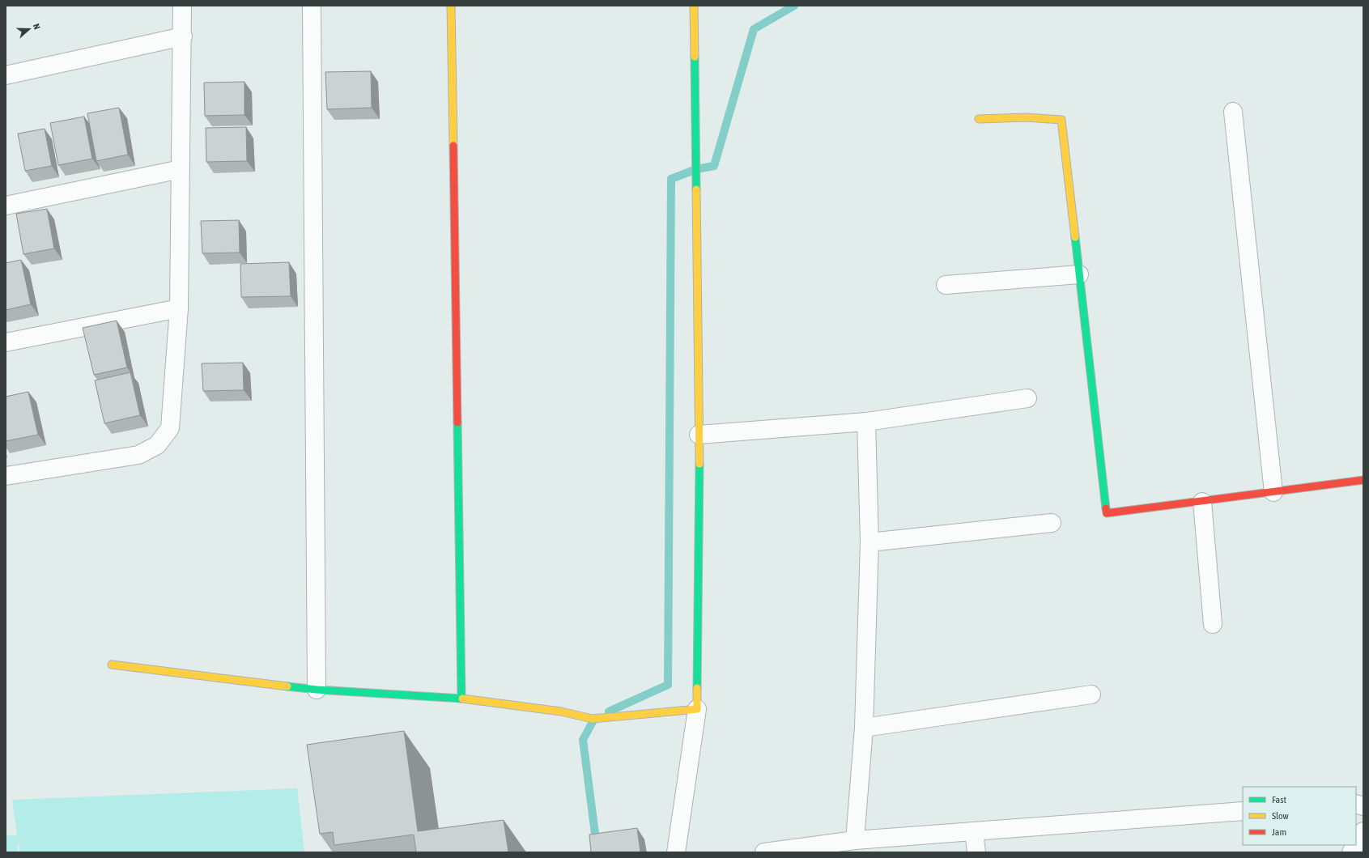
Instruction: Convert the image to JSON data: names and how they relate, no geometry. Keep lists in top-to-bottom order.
{
  "legend": ["Fast", "Slow", "Jam"],
  "north": "right"
}
